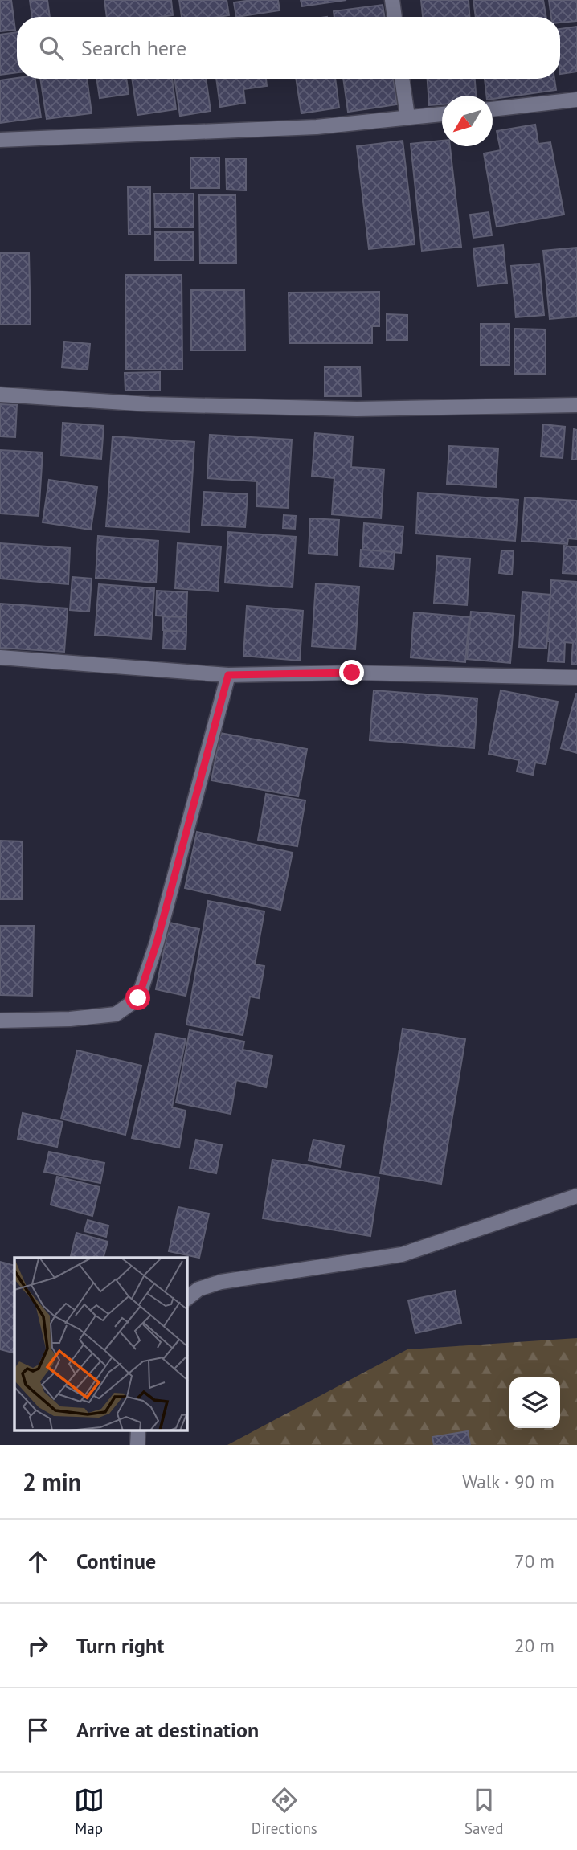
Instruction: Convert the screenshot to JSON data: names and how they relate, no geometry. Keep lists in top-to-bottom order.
{
  "north": "bottom left",
  "page": {
    "search": "Search here",
    "heading": ["2 min", "Walk · 90 m"],
    "list": [
      ["Continue", "70 m"],
      ["Turn right", "20 m"],
      "Arrive at destination"
    ],
    "nav": ["Map", "Directions", "Saved"]
  }
}
